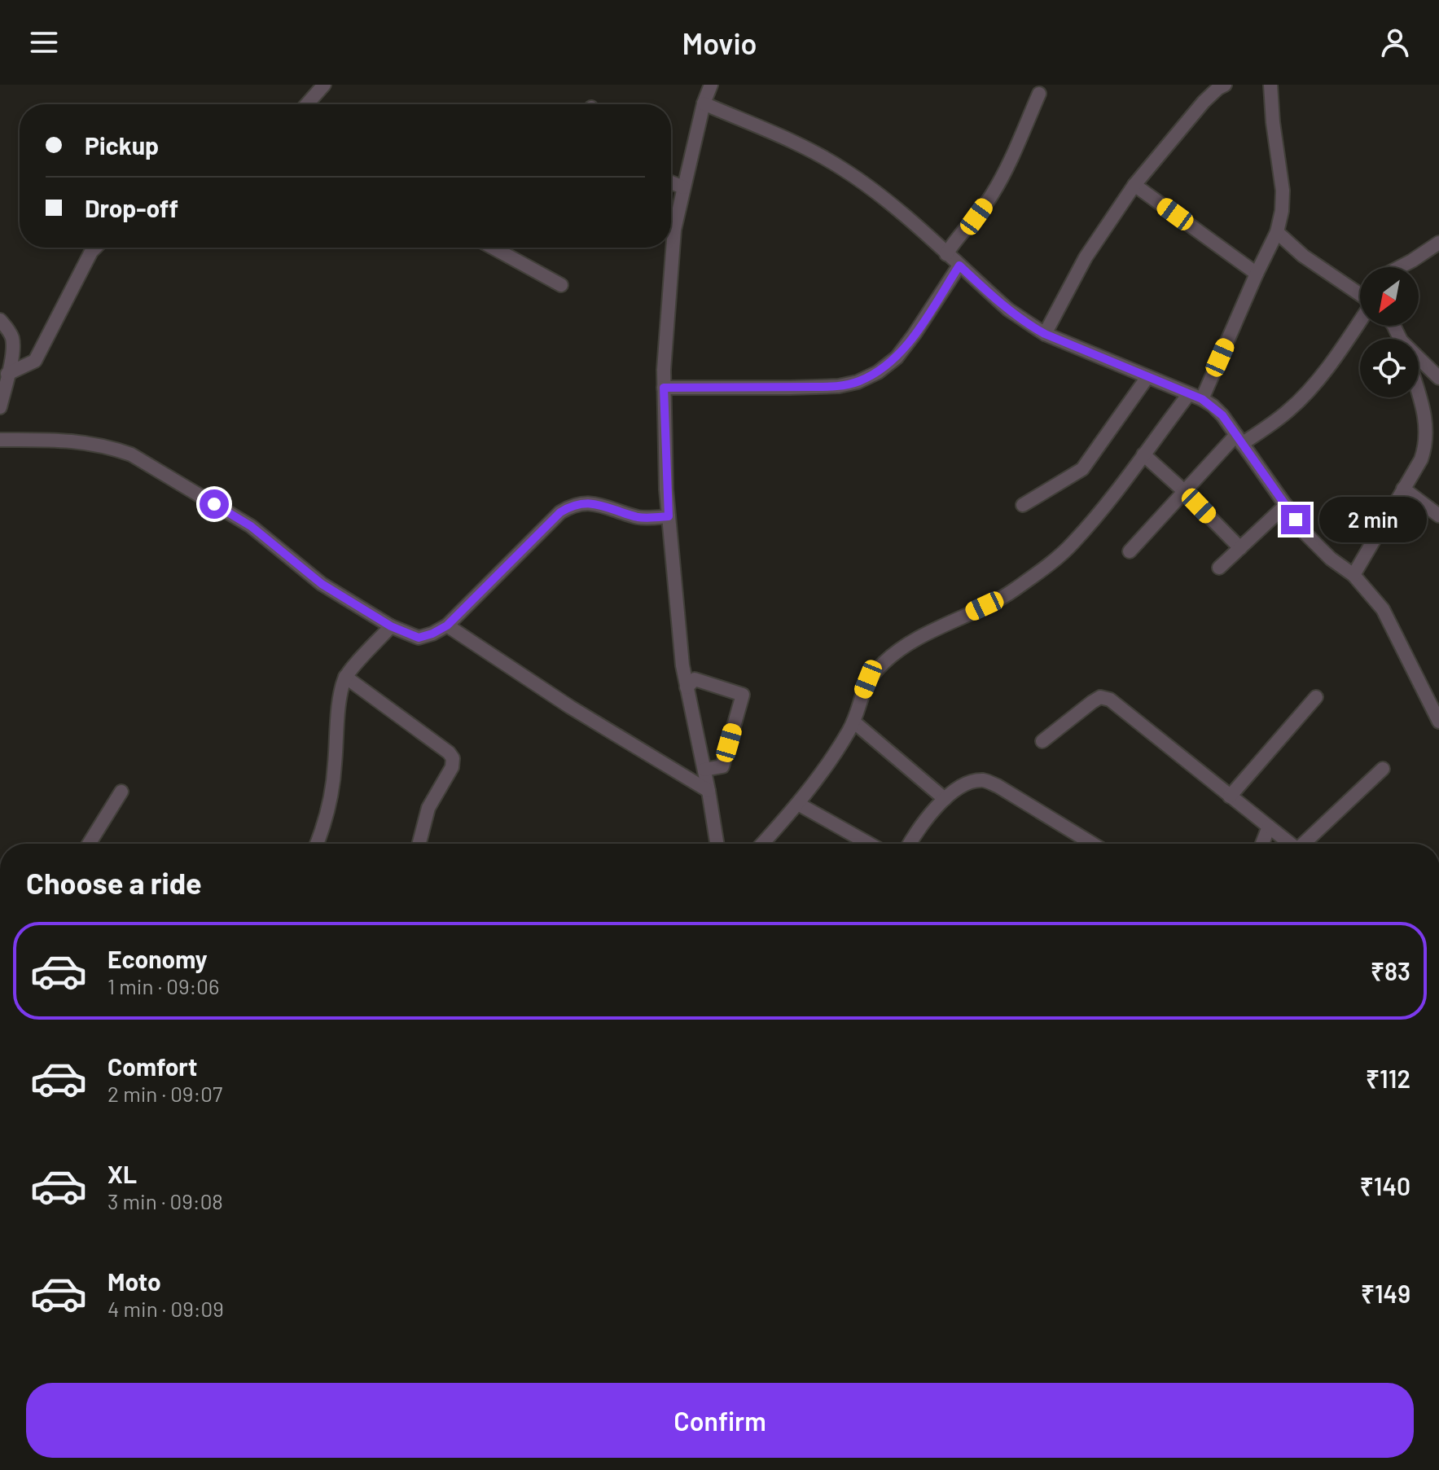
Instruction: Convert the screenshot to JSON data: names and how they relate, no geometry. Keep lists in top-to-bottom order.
{
  "north": "bottom left",
  "page": {
    "header": "Movio",
    "banner": ["Pickup", "Drop-off"],
    "bubble": "2 min",
    "heading": "Choose a ride",
    "list": [
      {
        "name": "Economy",
        "note": "1 min · 09:06",
        "value": "₹83"
      },
      {
        "name": "Comfort",
        "note": "2 min · 09:07",
        "value": "₹112"
      },
      {
        "name": "XL",
        "note": "3 min · 09:08",
        "value": "₹140"
      },
      {
        "name": "Moto",
        "note": "4 min · 09:09",
        "value": "₹149"
      }
    ],
    "buttons": "Confirm"
  }
}
